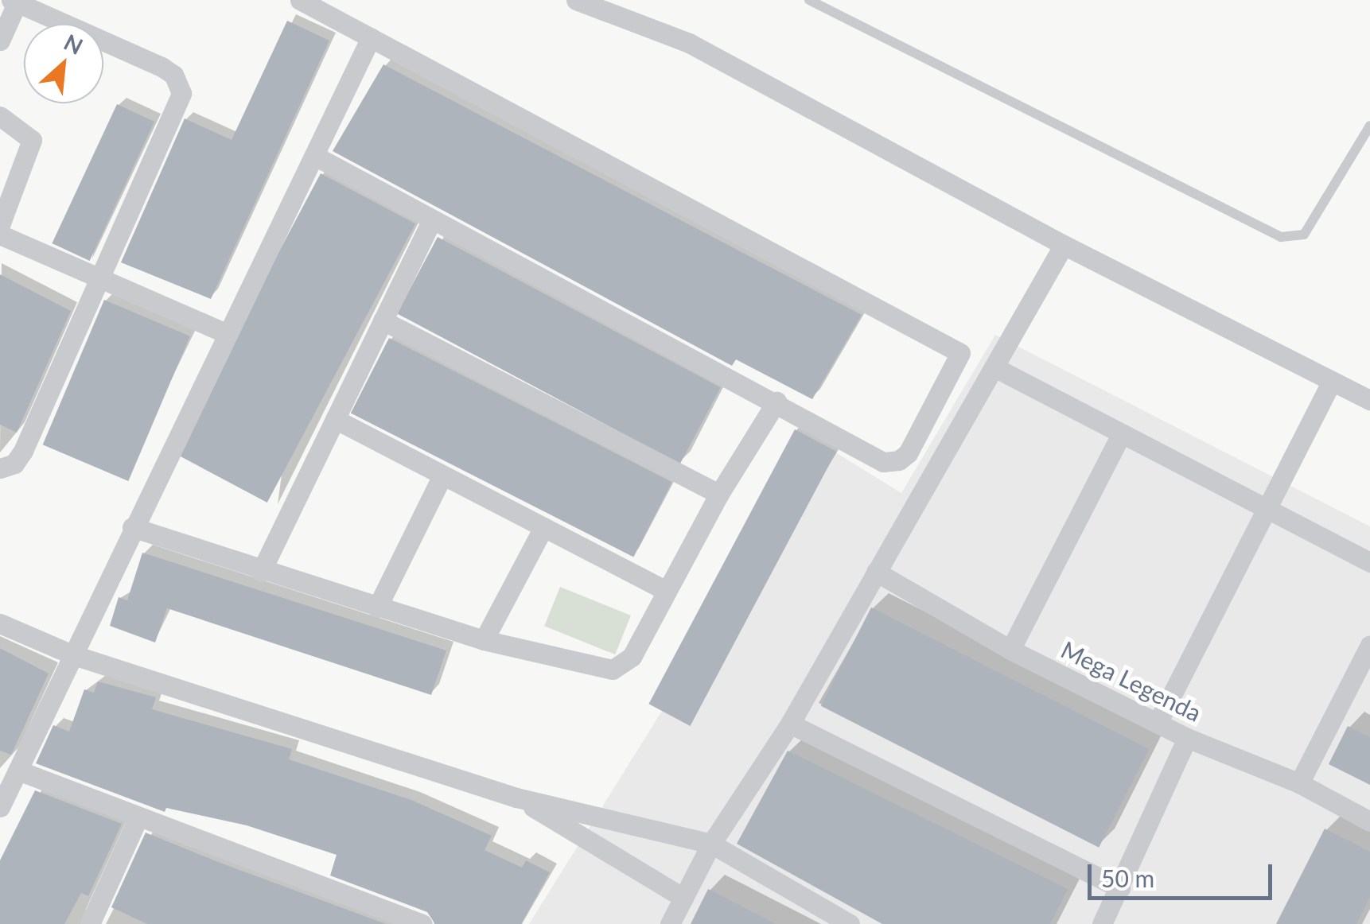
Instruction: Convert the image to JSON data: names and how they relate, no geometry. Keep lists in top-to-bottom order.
{
  "streets": {
    "street": ["Mega Legenda"]
  },
  "scale_bar": "50 m",
  "north": "top right"
}
